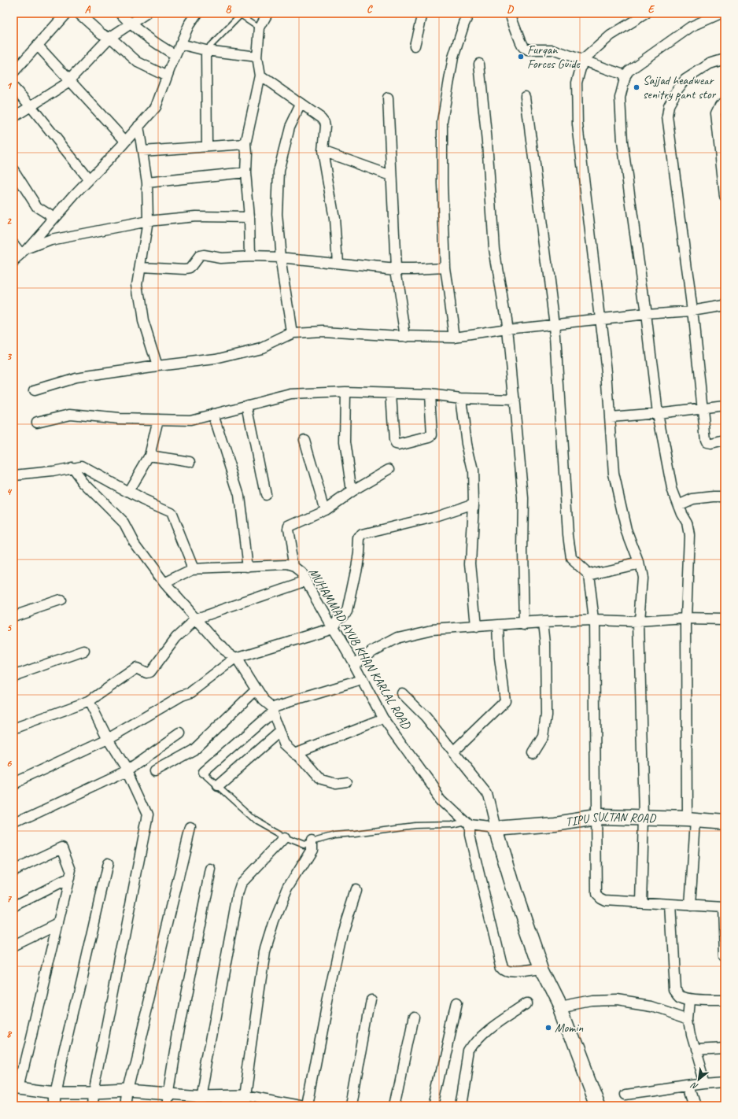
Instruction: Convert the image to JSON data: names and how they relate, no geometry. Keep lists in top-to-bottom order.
{
  "streets": {
    "main road": ["TIPU SULTAN ROAD"],
    "street": ["MUHAMMAD AYUB KHAN KARLAL ROAD"]
  },
  "places": ["Furqan Forces Guide", "Sajjad headwear senitry pant stor", "Momin"],
  "north": "bottom left",
  "grid": {
    "columns": [
      "A",
      "B",
      "C",
      "D",
      "E"
    ],
    "rows": [
      "1",
      "2",
      "3",
      "4",
      "5",
      "6",
      "7",
      "8"
    ]
  }
}
